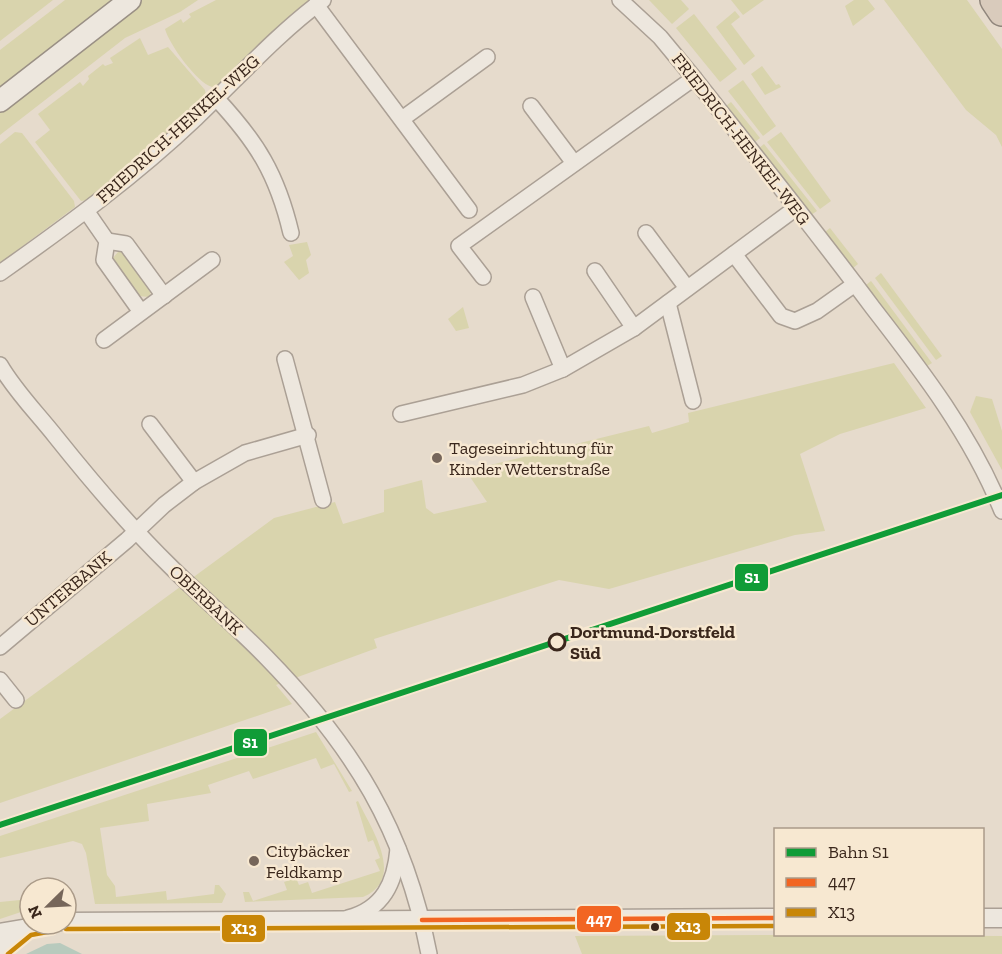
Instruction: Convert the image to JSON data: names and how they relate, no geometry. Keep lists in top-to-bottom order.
{
  "streets": {
    "street": ["FRIEDRICH-HENKEL-WEG", "UNTERBANK", "OBERBANK"]
  },
  "crossings": [
    ["UNTERBANK", "OBERBANK"]
  ],
  "places": ["Tageseinrichtung für Kinder Wetterstraße", "Dortmund-Dorstfeld Süd", "Citybäcker Feldkamp"],
  "lines": ["rail line S1", "transit line 447", "transit line X13"],
  "legend": ["Bahn S1", "447", "X13"],
  "north": "bottom left"
}
